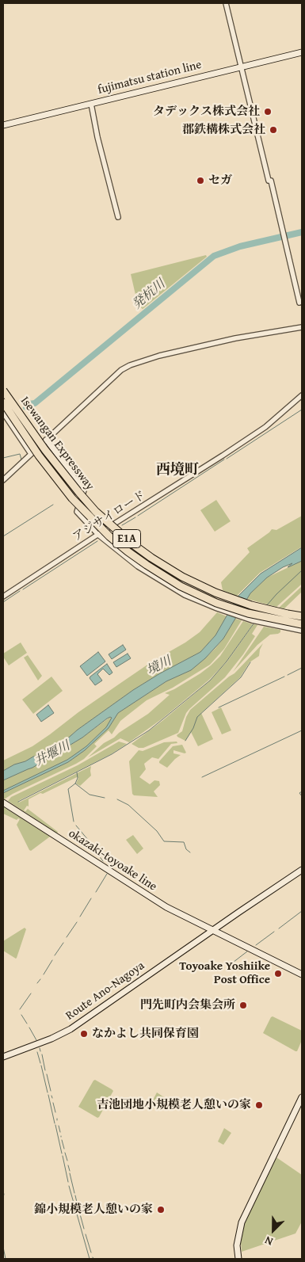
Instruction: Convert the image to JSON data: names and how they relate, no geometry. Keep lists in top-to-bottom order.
{
  "streets": {
    "highway": ["Isewangan Expressway", "E1A"],
    "main road": ["fujimatsu station line", "okazaki-toyoake line", "Route Ano-Nagoya"],
    "street": ["アジサイロード"]
  },
  "crossings": [
    ["okazaki-toyoake line", "Route Ano-Nagoya"]
  ],
  "districts": ["西境町"],
  "water": ["発杭川", "境川", "井堰川"],
  "places": [
    "タデックス株式会社",
    "郡鉄構株式会社",
    "セガ",
    "Toyoake Yoshiike Post Office",
    "門先町内会集会所",
    "なかよし共同保育園",
    "吉池団地小規模老人憩いの家",
    "錦小規模老人憩いの家"
  ],
  "north": "bottom left"
}
